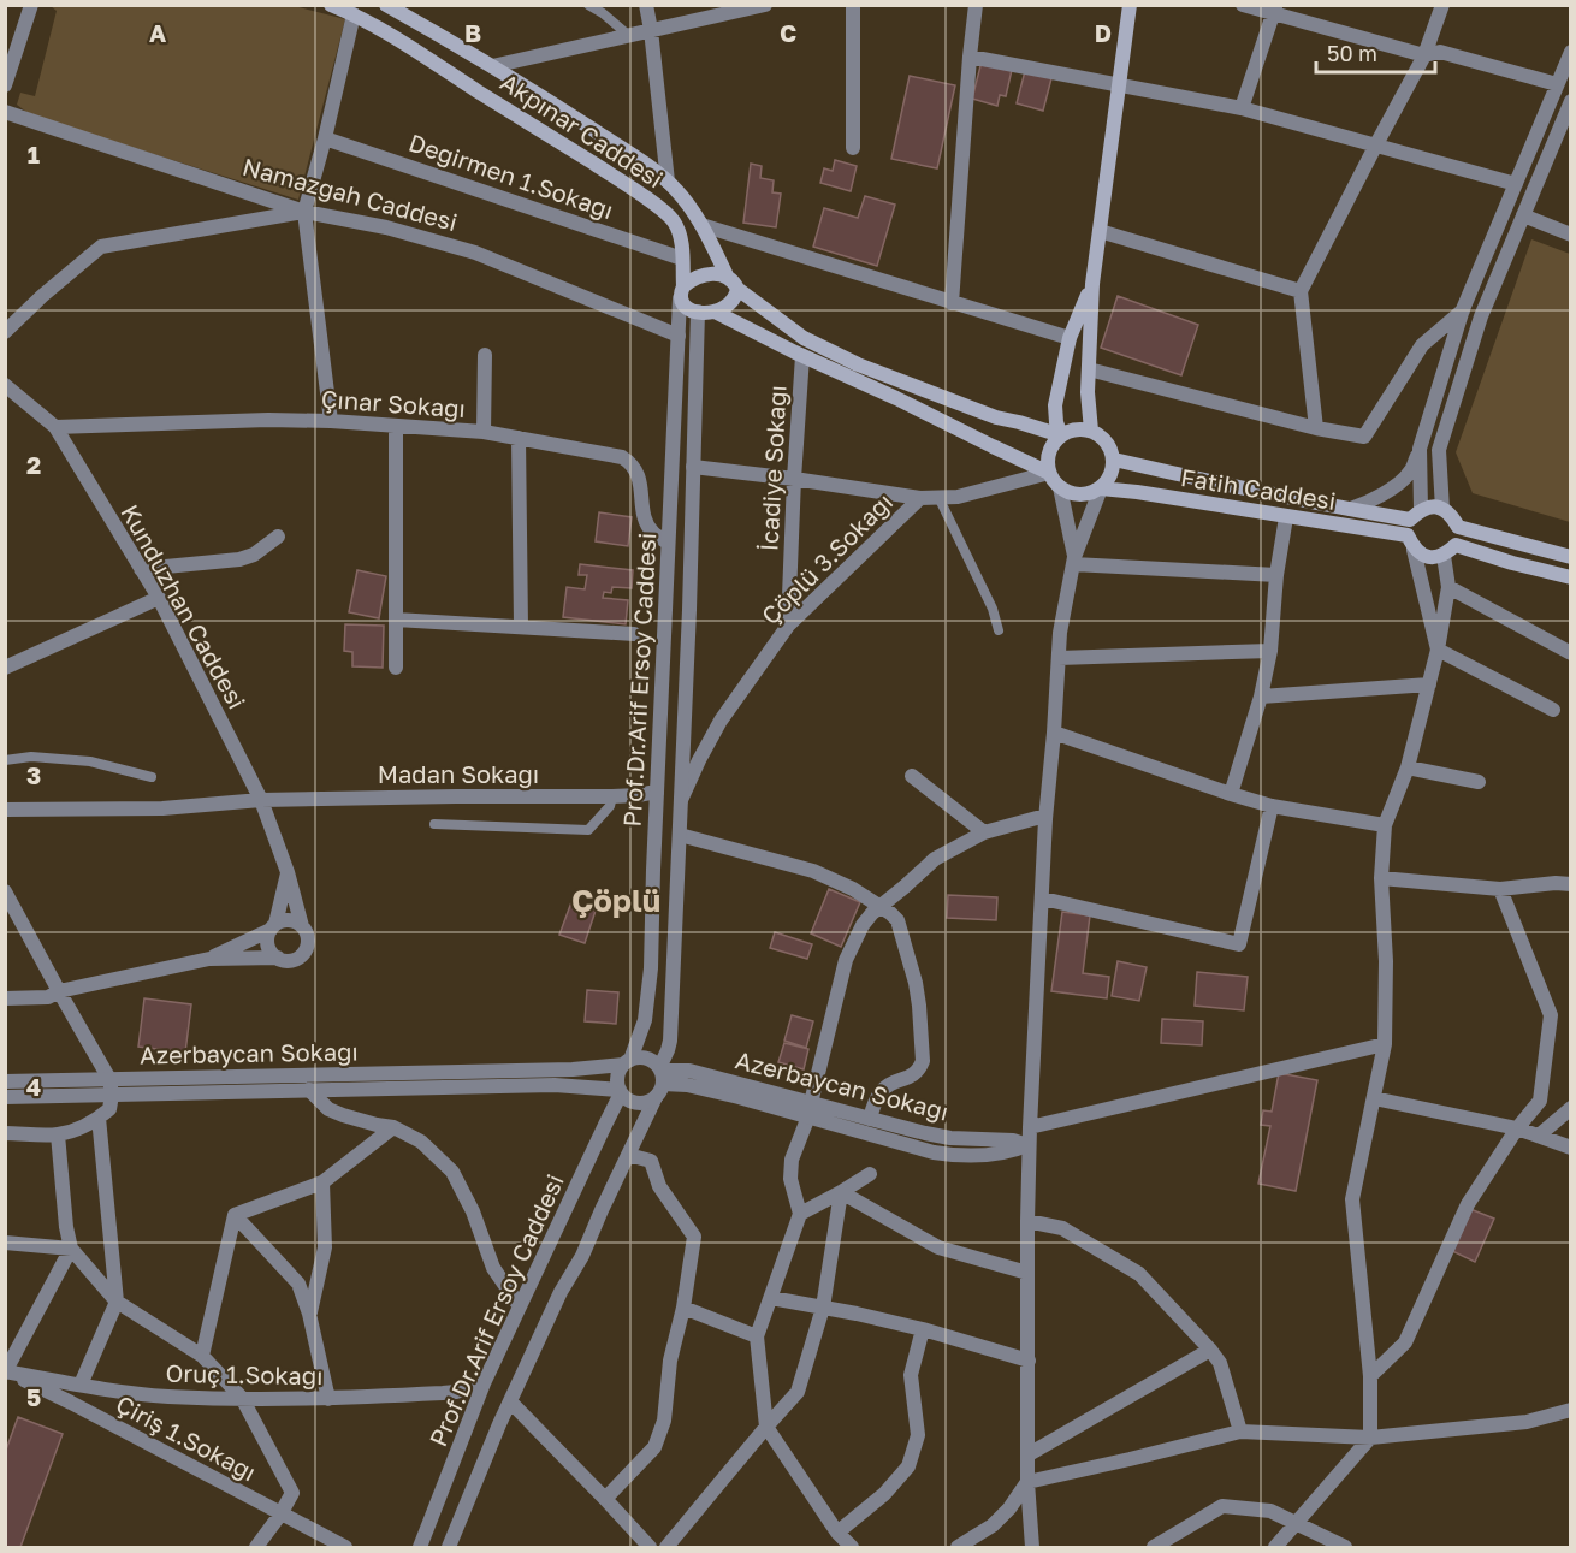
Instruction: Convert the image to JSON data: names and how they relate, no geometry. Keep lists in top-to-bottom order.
{
  "streets": {
    "main road": ["Akpınar Caddesi", "Fatih Caddesi"],
    "street": [
      "Değirmen 1.Sokağı",
      "Namazgah Caddesi",
      "Çınar Sokağı",
      "İcadiye Sokağı",
      "Çöplü 3.Sokağı",
      "Kunduzhan Caddesi",
      "Prof.Dr.Arif Ersoy Caddesi",
      "Madan Sokağı",
      "Azerbaycan Sokağı",
      "Oruç 1.Sokağı",
      "Çiriş 1.Sokağı"
    ]
  },
  "crossings": [
    ["Akpınar Caddesi", "Değirmen 1.Sokağı"],
    ["Akpınar Caddesi", "Prof.Dr.Arif Ersoy Caddesi"],
    ["Namazgah Caddesi", "Prof.Dr.Arif Ersoy Caddesi"],
    ["Çınar Sokağı", "Kunduzhan Caddesi"],
    ["Çınar Sokağı", "Prof.Dr.Arif Ersoy Caddesi"],
    ["İcadiye Sokağı", "Çöplü 3.Sokağı"],
    ["Çöplü 3.Sokağı", "Prof.Dr.Arif Ersoy Caddesi"],
    ["Kunduzhan Caddesi", "Madan Sokağı"],
    ["Prof.Dr.Arif Ersoy Caddesi", "Madan Sokağı"],
    ["Prof.Dr.Arif Ersoy Caddesi", "Azerbaycan Sokağı"],
    ["Prof.Dr.Arif Ersoy Caddesi", "Oruç 1.Sokağı"],
    ["Oruç 1.Sokağı", "Çiriş 1.Sokağı"]
  ],
  "districts": ["Çöplü"],
  "scale_bar": "50 m",
  "grid": {
    "columns": [
      "A",
      "B",
      "C",
      "D"
    ],
    "rows": [
      "1",
      "2",
      "3",
      "4",
      "5"
    ]
  }
}
